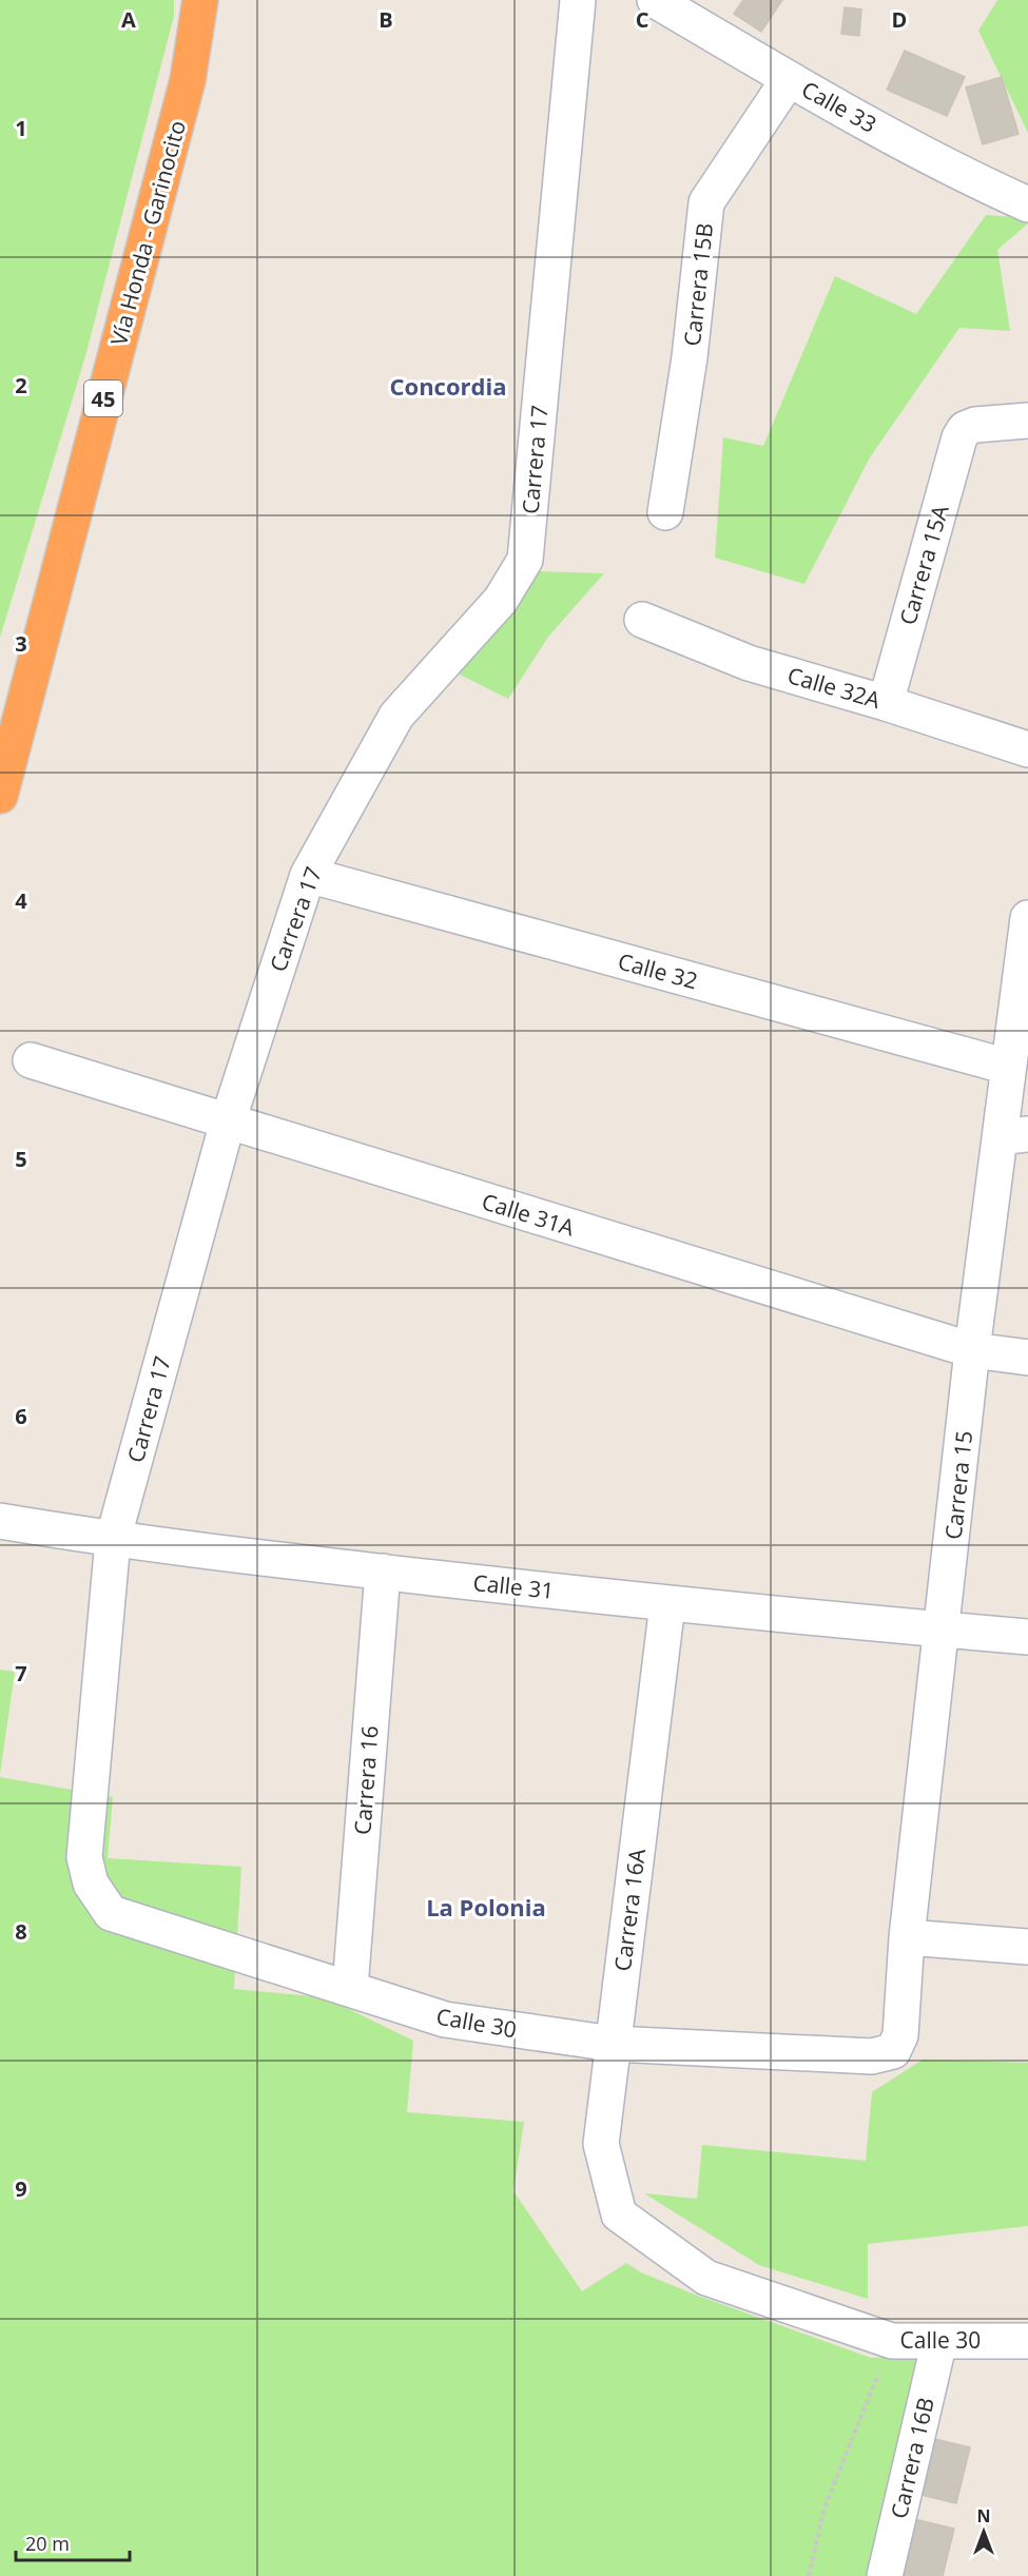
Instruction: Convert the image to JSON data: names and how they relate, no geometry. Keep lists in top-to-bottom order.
{
  "streets": {
    "highway": ["Vía Honda - Garinocito", "45"],
    "street": [
      "Calle 33",
      "Carrera 15B",
      "Carrera 17",
      "Carrera 15A",
      "Calle 32A",
      "Calle 32",
      "Calle 31A",
      "Carrera 15",
      "Calle 31",
      "Carrera 16",
      "Carrera 16A",
      "Calle 30",
      "Carrera 16B"
    ]
  },
  "crossings": [
    ["Calle 33", "Carrera 15B"],
    ["Carrera 17", "Calle 32"],
    ["Carrera 17", "Calle 31A"],
    ["Carrera 17", "Calle 31"],
    ["Carrera 17", "Calle 30"],
    ["Carrera 15A", "Calle 32A"],
    ["Calle 32", "Carrera 15"],
    ["Calle 31A", "Carrera 15"],
    ["Carrera 15", "Calle 31"],
    ["Carrera 15", "Calle 30"],
    ["Calle 31", "Carrera 16"],
    ["Calle 31", "Carrera 16A"],
    ["Carrera 16", "Calle 30"],
    ["Carrera 16A", "Calle 30"],
    ["Calle 30", "Carrera 16B"]
  ],
  "districts": ["Concordia", "La Polonia"],
  "scale_bar": "20 m",
  "north": "top",
  "grid": {
    "columns": [
      "A",
      "B",
      "C",
      "D"
    ],
    "rows": [
      "1",
      "2",
      "3",
      "4",
      "5",
      "6",
      "7",
      "8",
      "9"
    ]
  }
}
